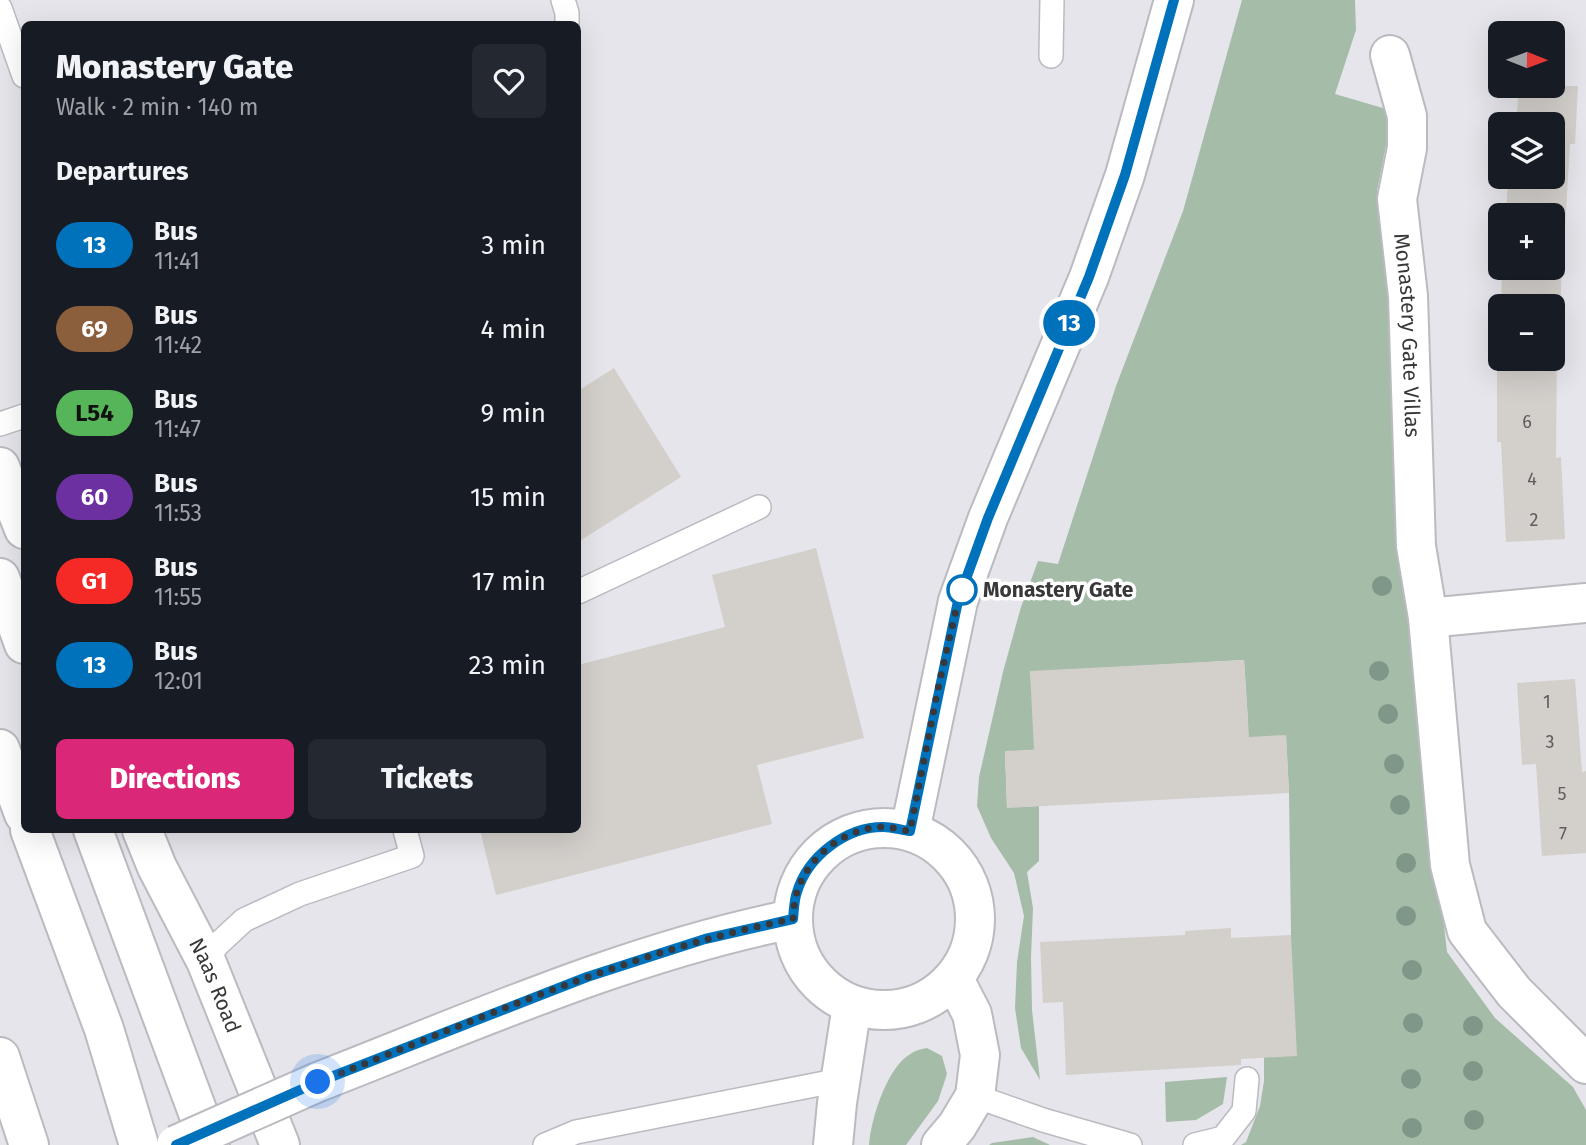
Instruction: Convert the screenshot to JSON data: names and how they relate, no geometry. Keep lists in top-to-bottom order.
{
  "streets": {
    "main road": ["Monastery Gate Villas", "Naas Road"]
  },
  "places": ["Monastery Gate"],
  "lines": ["bus line 13"],
  "house_numbers": [
    "6",
    "4",
    "2",
    "1",
    "3",
    "5",
    "7"
  ],
  "north": "right",
  "page": {
    "on_map": "13",
    "map_buttons": ["+", "−"],
    "heading": [
      ["Monastery Gate", "Walk · 2 min · 140 m"],
      "Departures"
    ],
    "list": [
      {
        "mark": "13",
        "name": "Bus",
        "note": "11:41",
        "value": "3 min"
      },
      {
        "mark": "69",
        "name": "Bus",
        "note": "11:42",
        "value": "4 min"
      },
      {
        "mark": "L54",
        "name": "Bus",
        "note": "11:47",
        "value": "9 min"
      },
      {
        "mark": "60",
        "name": "Bus",
        "note": "11:53",
        "value": "15 min"
      },
      {
        "mark": "G1",
        "name": "Bus",
        "note": "11:55",
        "value": "17 min"
      },
      {
        "mark": "13",
        "name": "Bus",
        "note": "12:01",
        "value": "23 min"
      }
    ],
    "buttons": ["Directions", "Tickets"]
  }
}
